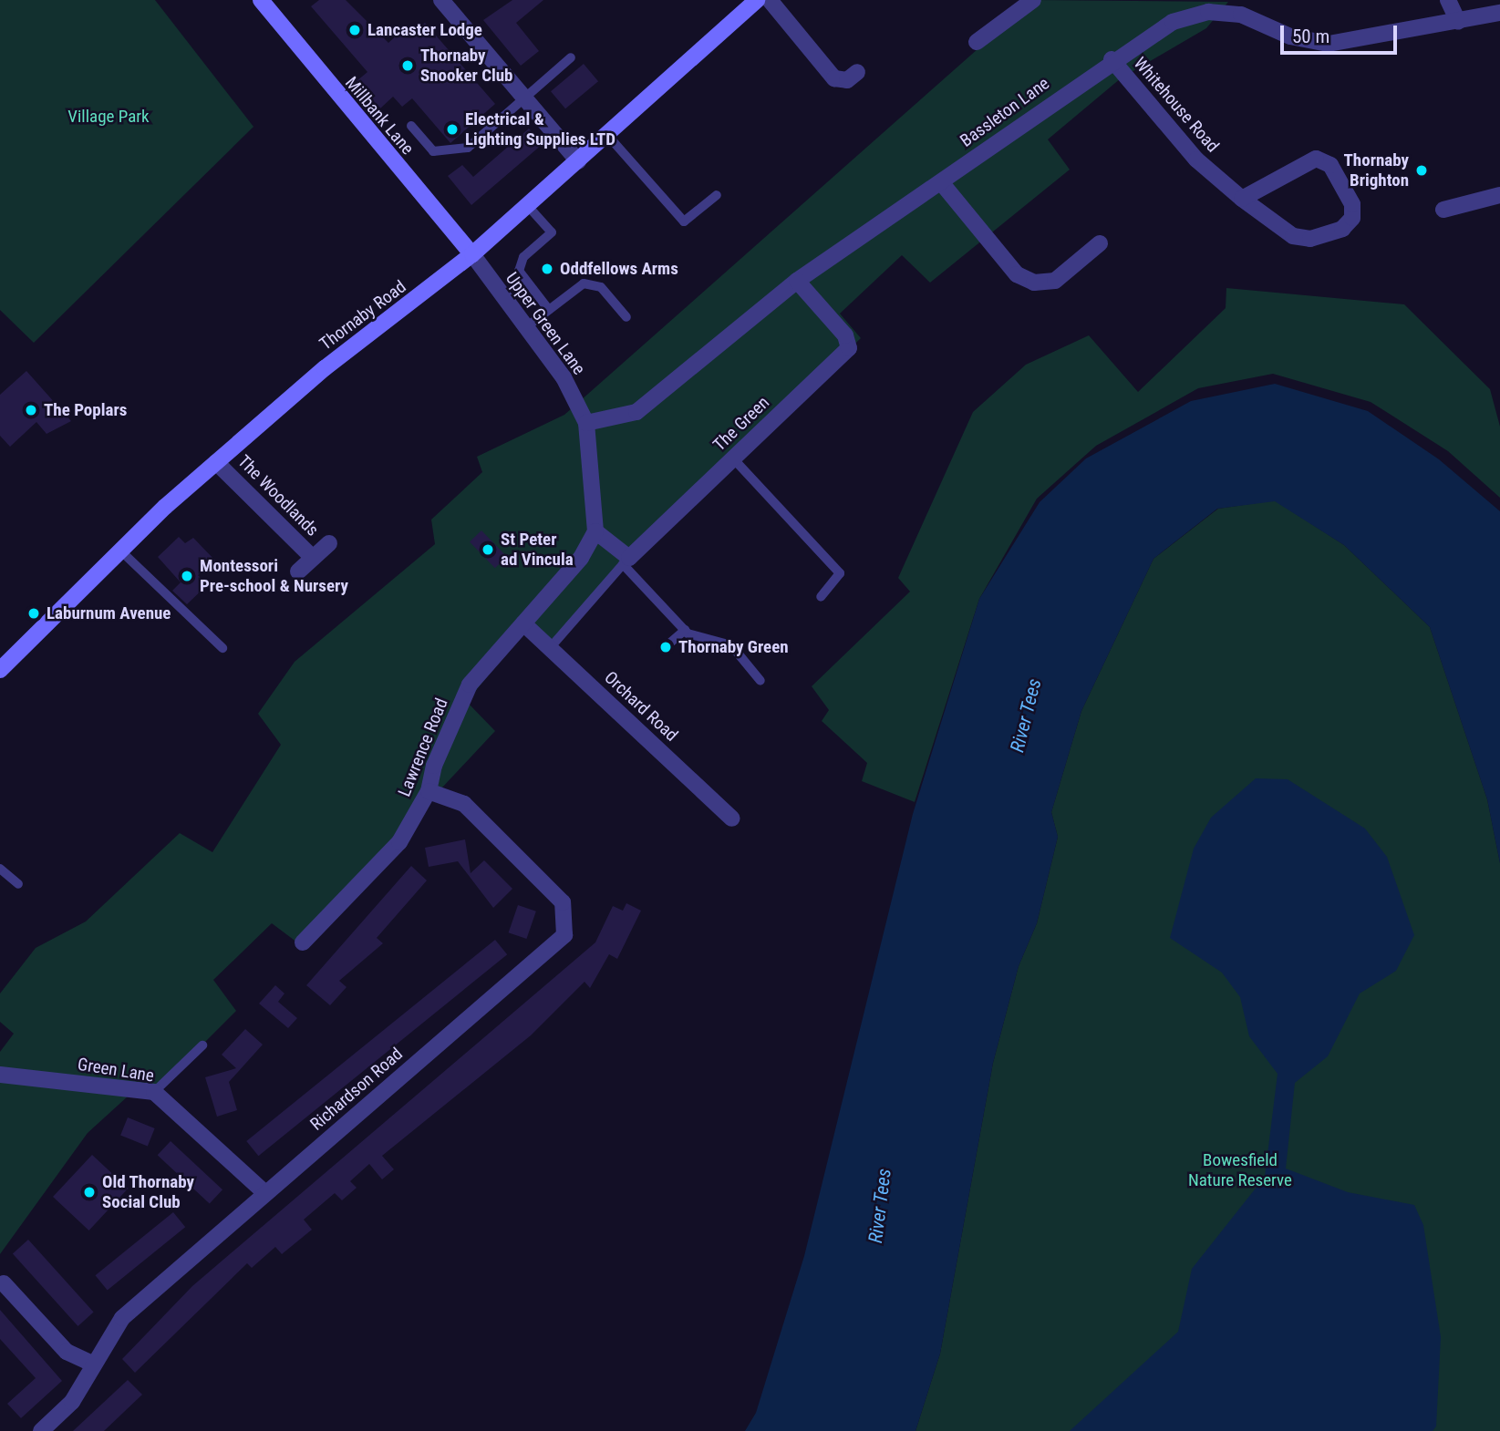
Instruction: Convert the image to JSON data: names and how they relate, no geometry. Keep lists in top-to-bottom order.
{
  "streets": {
    "street": [
      "Whitehouse Road",
      "Bassleton Lane",
      "Millbank Lane",
      "Thornaby Road",
      "Upper Green Lane",
      "The Green",
      "The Woodlands",
      "Orchard Road",
      "Lawrence Road",
      "Green Lane",
      "Richardson Road"
    ]
  },
  "crossings": [
    ["Whitehouse Road", "Bassleton Lane"],
    ["Bassleton Lane", "Upper Green Lane"],
    ["Bassleton Lane", "The Green"],
    ["Millbank Lane", "Thornaby Road"],
    ["Millbank Lane", "Upper Green Lane"],
    ["Thornaby Road", "Upper Green Lane"],
    ["Thornaby Road", "The Woodlands"],
    ["Upper Green Lane", "Lawrence Road"],
    ["Orchard Road", "Lawrence Road"],
    ["Lawrence Road", "Richardson Road"],
    ["Green Lane", "Richardson Road"]
  ],
  "water": ["River Tees"],
  "parks": ["Village Park", "Bowesfield Nature Reserve"],
  "places": [
    "Lancaster Lodge",
    "Thornaby Snooker Club",
    "Electrical & Lighting Supplies LTD",
    "Thornaby Brighton",
    "Oddfellows Arms",
    "The Poplars",
    "St Peter ad Vincula",
    "Montessori Pre-school & Nursery",
    "Laburnum Avenue",
    "Thornaby Green",
    "Old Thornaby Social Club"
  ],
  "scale_bar": "50 m"
}
